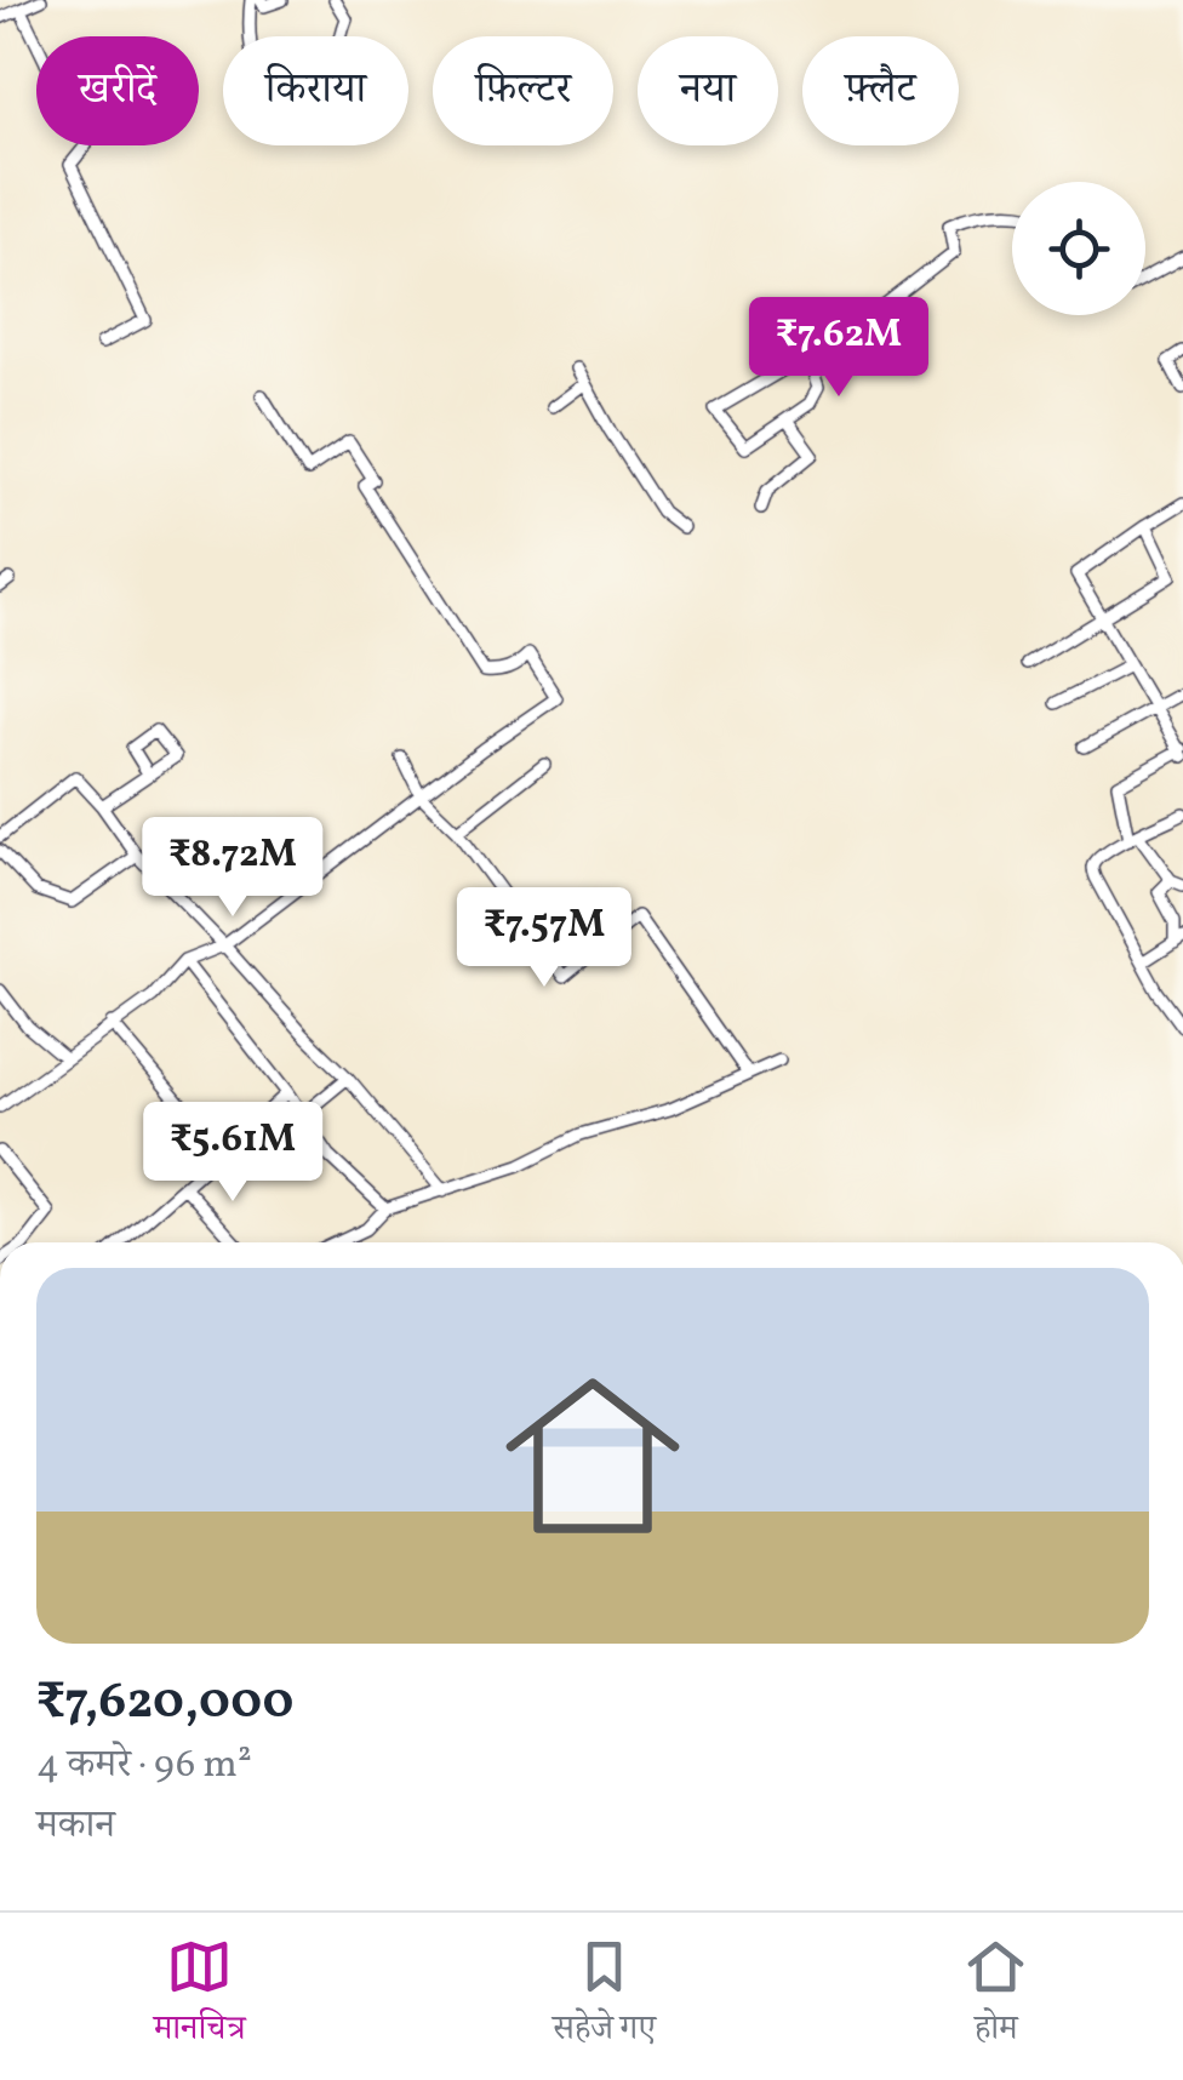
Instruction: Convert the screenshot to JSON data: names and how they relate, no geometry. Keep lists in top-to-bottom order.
{
  "page": {
    "chip": [
      "खरीदें",
      "किराया",
      "फ़िल्टर",
      "नया",
      "फ़्लैट"
    ],
    "price": [
      "₹7.62M",
      "₹8.72M",
      "₹7.57M",
      "₹5.61M"
    ],
    "list": [
      {
        "name": "₹7,620,000",
        "note": "4 कमरे · 96 m² · मकान"
      }
    ],
    "tabs": ["मानचित्र", "सहेजे गए", "होम"]
  }
}
